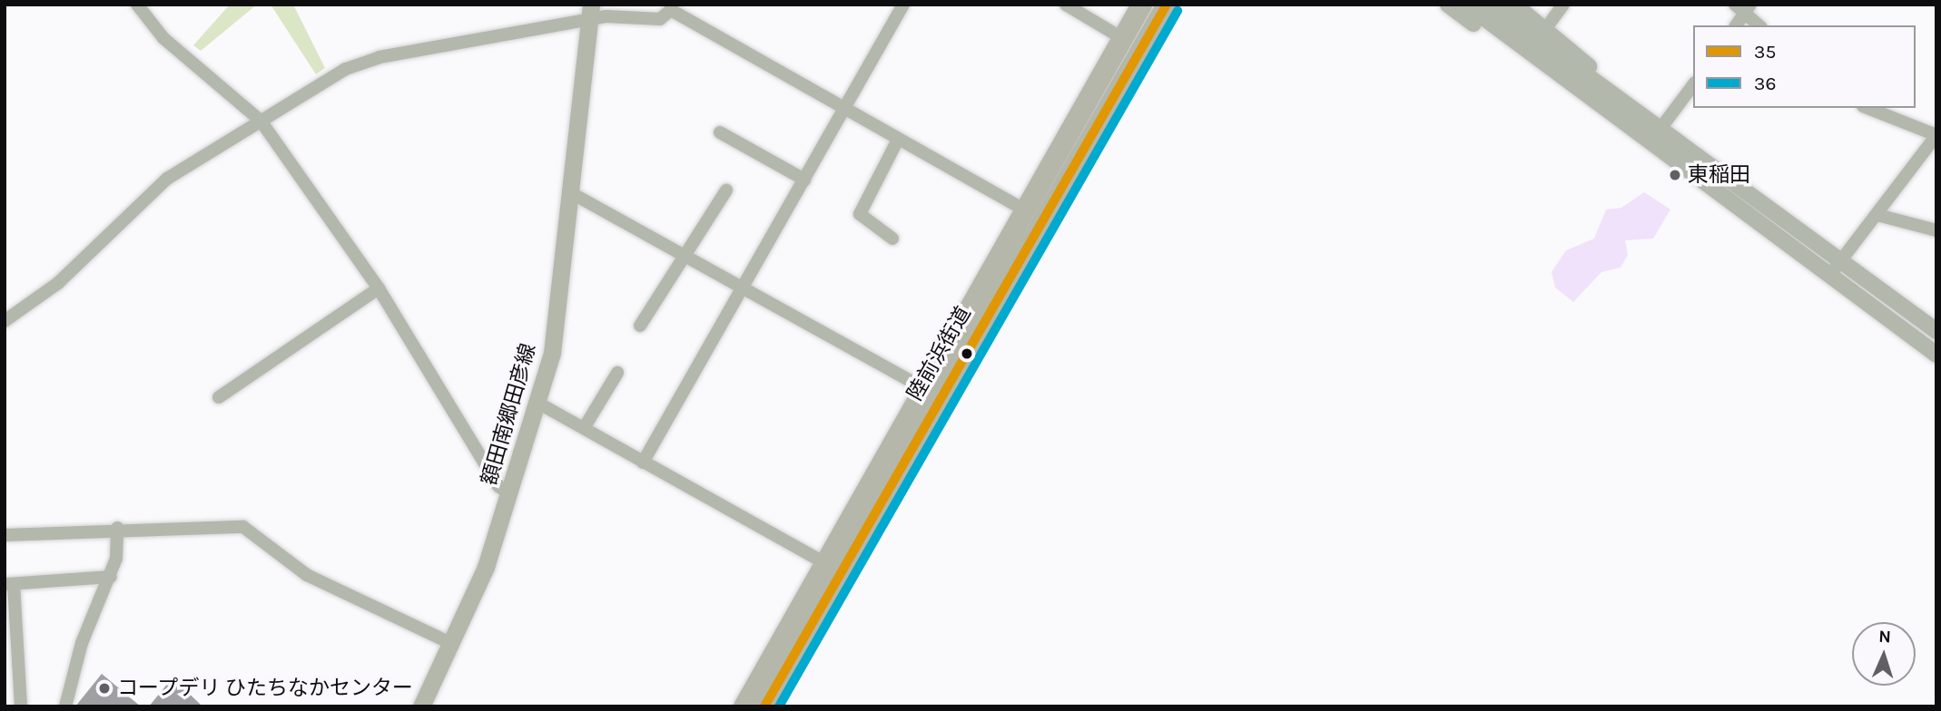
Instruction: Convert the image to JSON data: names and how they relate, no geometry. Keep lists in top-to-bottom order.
{
  "streets": {
    "highway": ["陸前浜街道"],
    "main road": ["額田南郷田彦線"]
  },
  "places": ["東稲田", "コープデリ ひたちなかセンター"],
  "lines": ["transit line 35", "transit line 36"],
  "legend": ["35", "36"],
  "north": "top"
}
